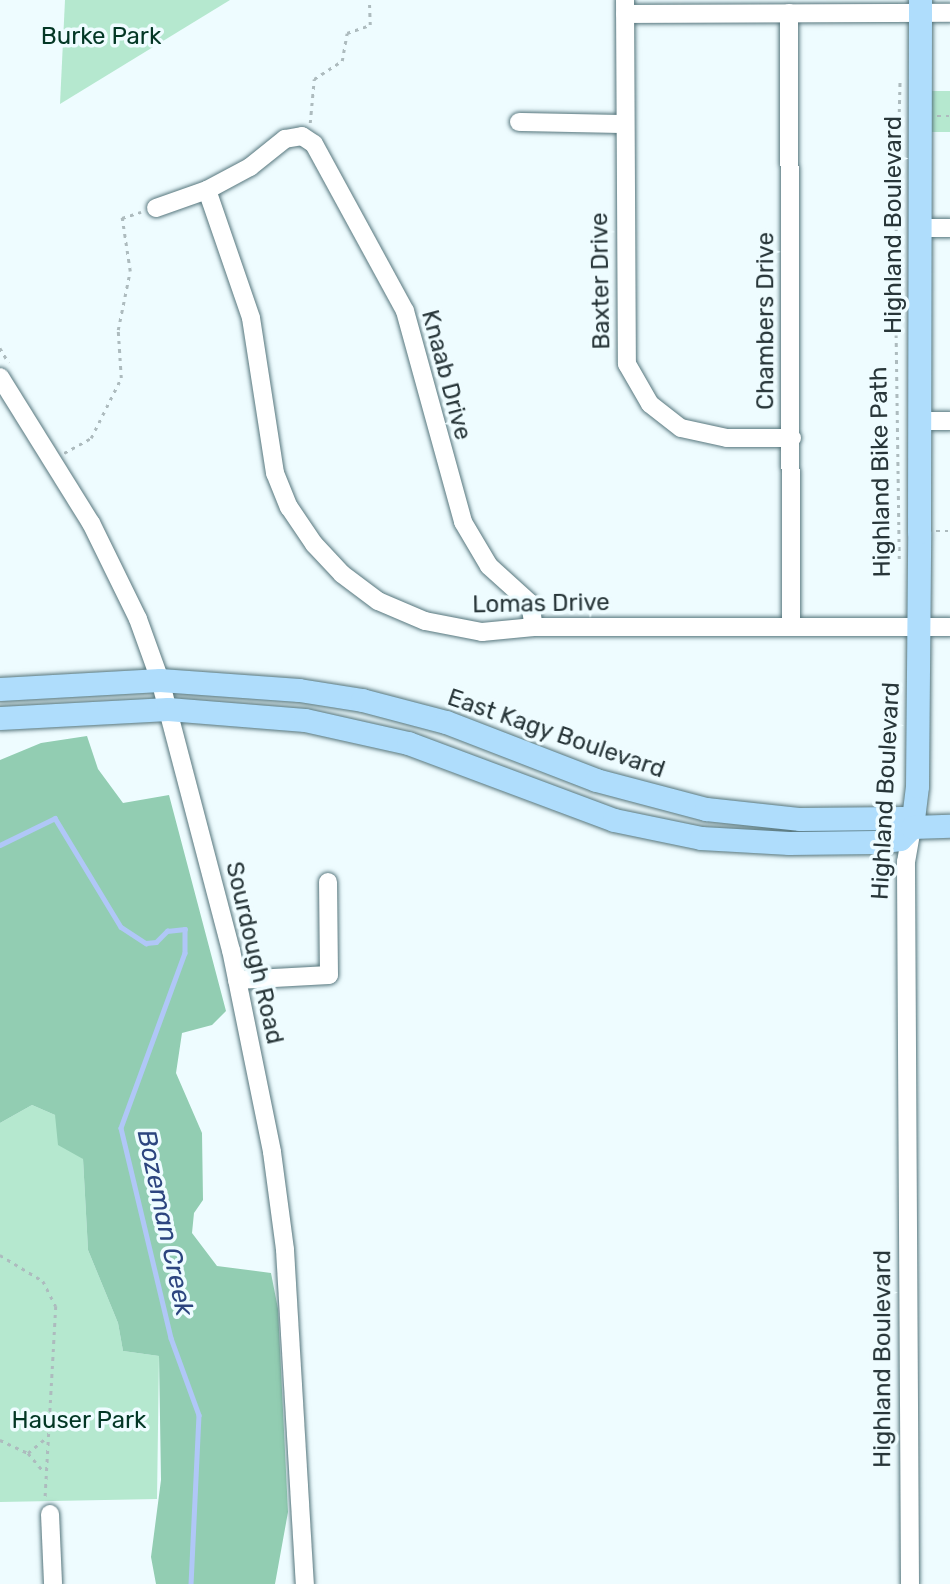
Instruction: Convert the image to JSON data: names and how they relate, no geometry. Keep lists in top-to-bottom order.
{
  "streets": {
    "main road": ["Highland Boulevard", "East Kagy Boulevard"],
    "street": [
      "Baxter Drive",
      "Chambers Drive",
      "Knaab Drive",
      "Lomas Drive",
      "Sourdough Road"
    ],
    "path": ["Highland Bike Path"]
  },
  "crossings": [
    ["Highland Boulevard", "Lomas Drive"],
    ["Highland Boulevard", "East Kagy Boulevard"],
    ["Baxter Drive", "Chambers Drive"],
    ["Chambers Drive", "Lomas Drive"],
    ["Knaab Drive", "Lomas Drive"],
    ["East Kagy Boulevard", "Sourdough Road"]
  ],
  "water": ["Bozeman Creek"],
  "parks": ["Burke Park", "Hauser Park"]
}
